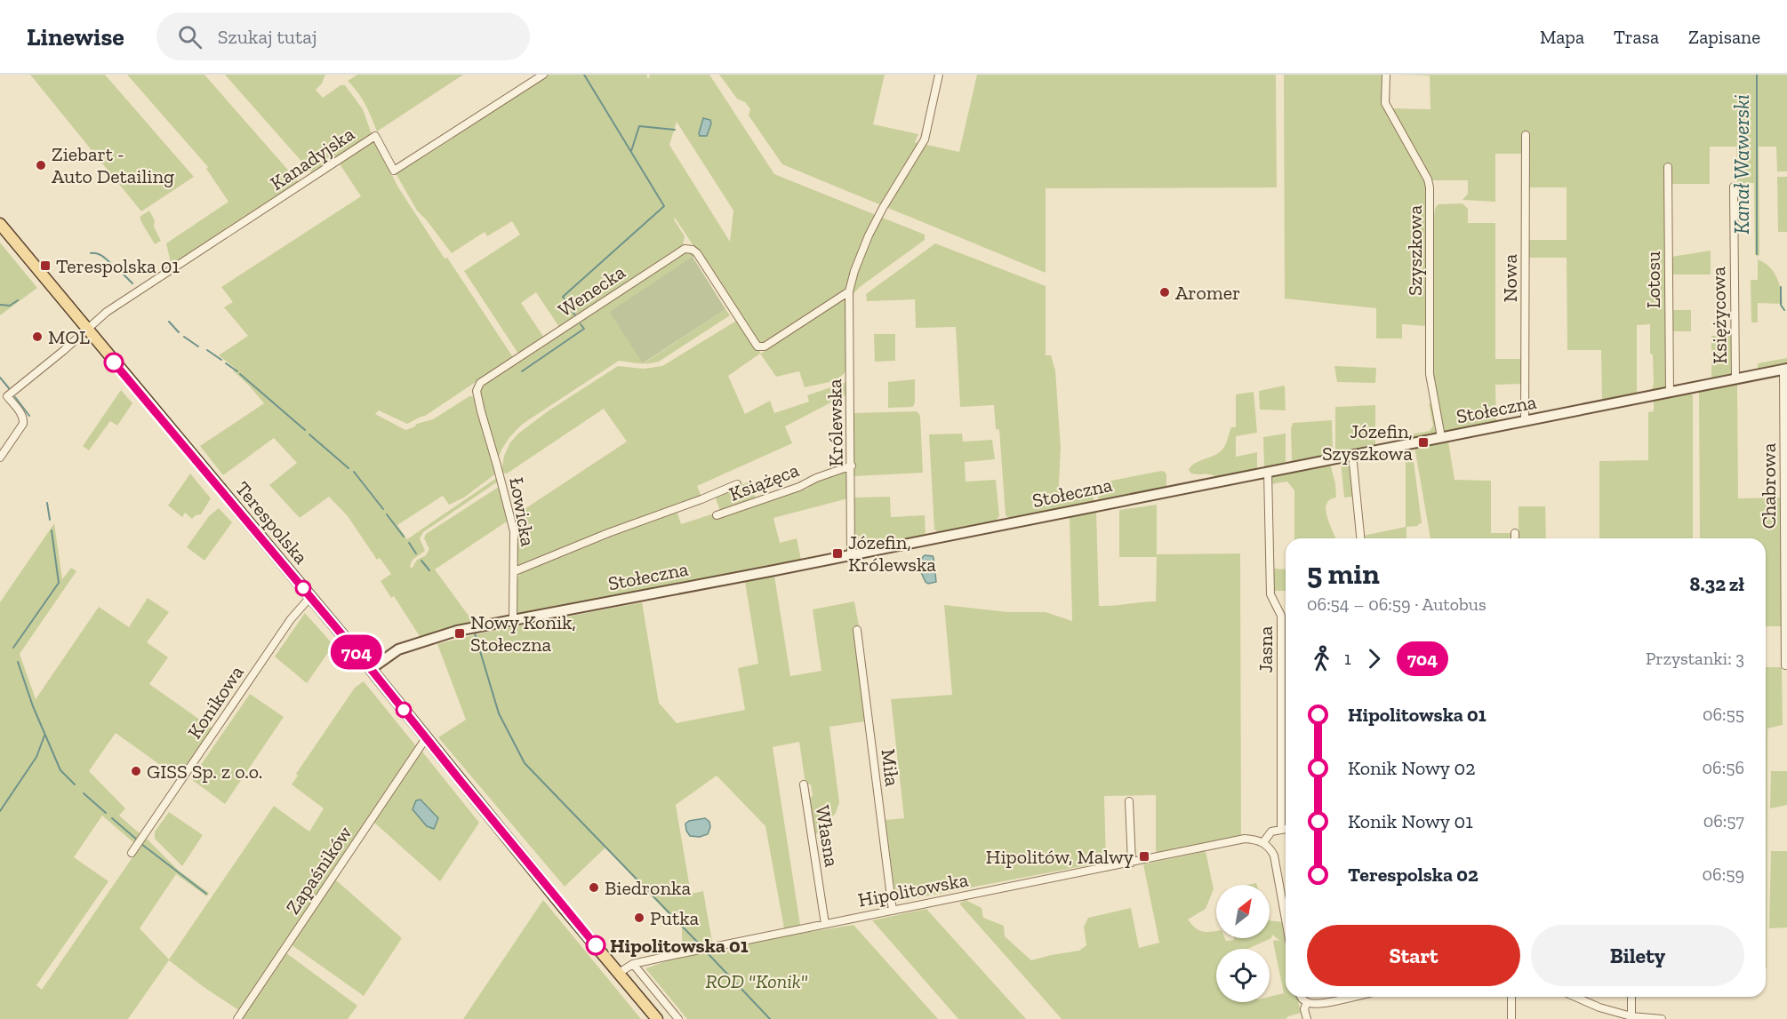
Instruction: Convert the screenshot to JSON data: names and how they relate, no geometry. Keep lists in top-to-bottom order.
{
  "streets": {
    "main road": ["Terespolska"],
    "street": [
      "Kanadyjska",
      "Szyszkowa",
      "Nowa",
      "Lotosu",
      "Wenecka",
      "Księżycowa",
      "Stołeczna",
      "Królewska",
      "Książęca",
      "Chabrowa",
      "Łowicka",
      "Jasna",
      "Konikowa",
      "Miła",
      "Własna",
      "Zapaśników",
      "Hipolitowska"
    ]
  },
  "crossings": [
    ["Kanadyjska", "Terespolska"],
    ["Szyszkowa", "Stołeczna"],
    ["Nowa", "Stołeczna"],
    ["Lotosu", "Stołeczna"],
    ["Wenecka", "Królewska"],
    ["Wenecka", "Łowicka"],
    ["Księżycowa", "Stołeczna"],
    ["Stołeczna", "Królewska"],
    ["Stołeczna", "Chabrowa"],
    ["Stołeczna", "Łowicka"],
    ["Stołeczna", "Terespolska"],
    ["Stołeczna", "Jasna"],
    ["Królewska", "Książęca"],
    ["Terespolska", "Konikowa"],
    ["Terespolska", "Zapaśników"],
    ["Terespolska", "Hipolitowska"],
    ["Miła", "Hipolitowska"],
    ["Własna", "Hipolitowska"]
  ],
  "water": ["Kanał Wawerski"],
  "parks": ["ROD \"Konik\""],
  "places": {
    "other": [
      "Ziebart - Auto Detailing",
      "Aromer",
      "MOL",
      "GISS Sp. z o.o.",
      "Biedronka",
      "Putka",
      "Hipolitowska 01"
    ],
    "transit": [
      "Terespolska 01",
      "Józefin, Szyszkowa",
      "Józefin, Królewska",
      "Nowy Konik, Stołeczna",
      "Hipolitów, Malwy"
    ]
  },
  "lines": ["bus line 704"],
  "north": "top right",
  "page": {
    "header": "Linewise",
    "search": "Szukaj tutaj",
    "nav": ["Mapa", "Trasa", "Zapisane"],
    "on_map": "704",
    "heading": ["5 min", "06:54 – 06:59 · Autobus", "8.32 zł"],
    "legs": ["1", "704", "Przystanki: 3"],
    "list": [
      {
        "name": "Hipolitowska 01",
        "value": "06:55"
      },
      {
        "name": "Konik Nowy 02",
        "value": "06:56"
      },
      {
        "name": "Konik Nowy 01",
        "value": "06:57"
      },
      {
        "name": "Terespolska 02",
        "value": "06:59"
      }
    ],
    "buttons": ["Start", "Bilety"]
  }
}
